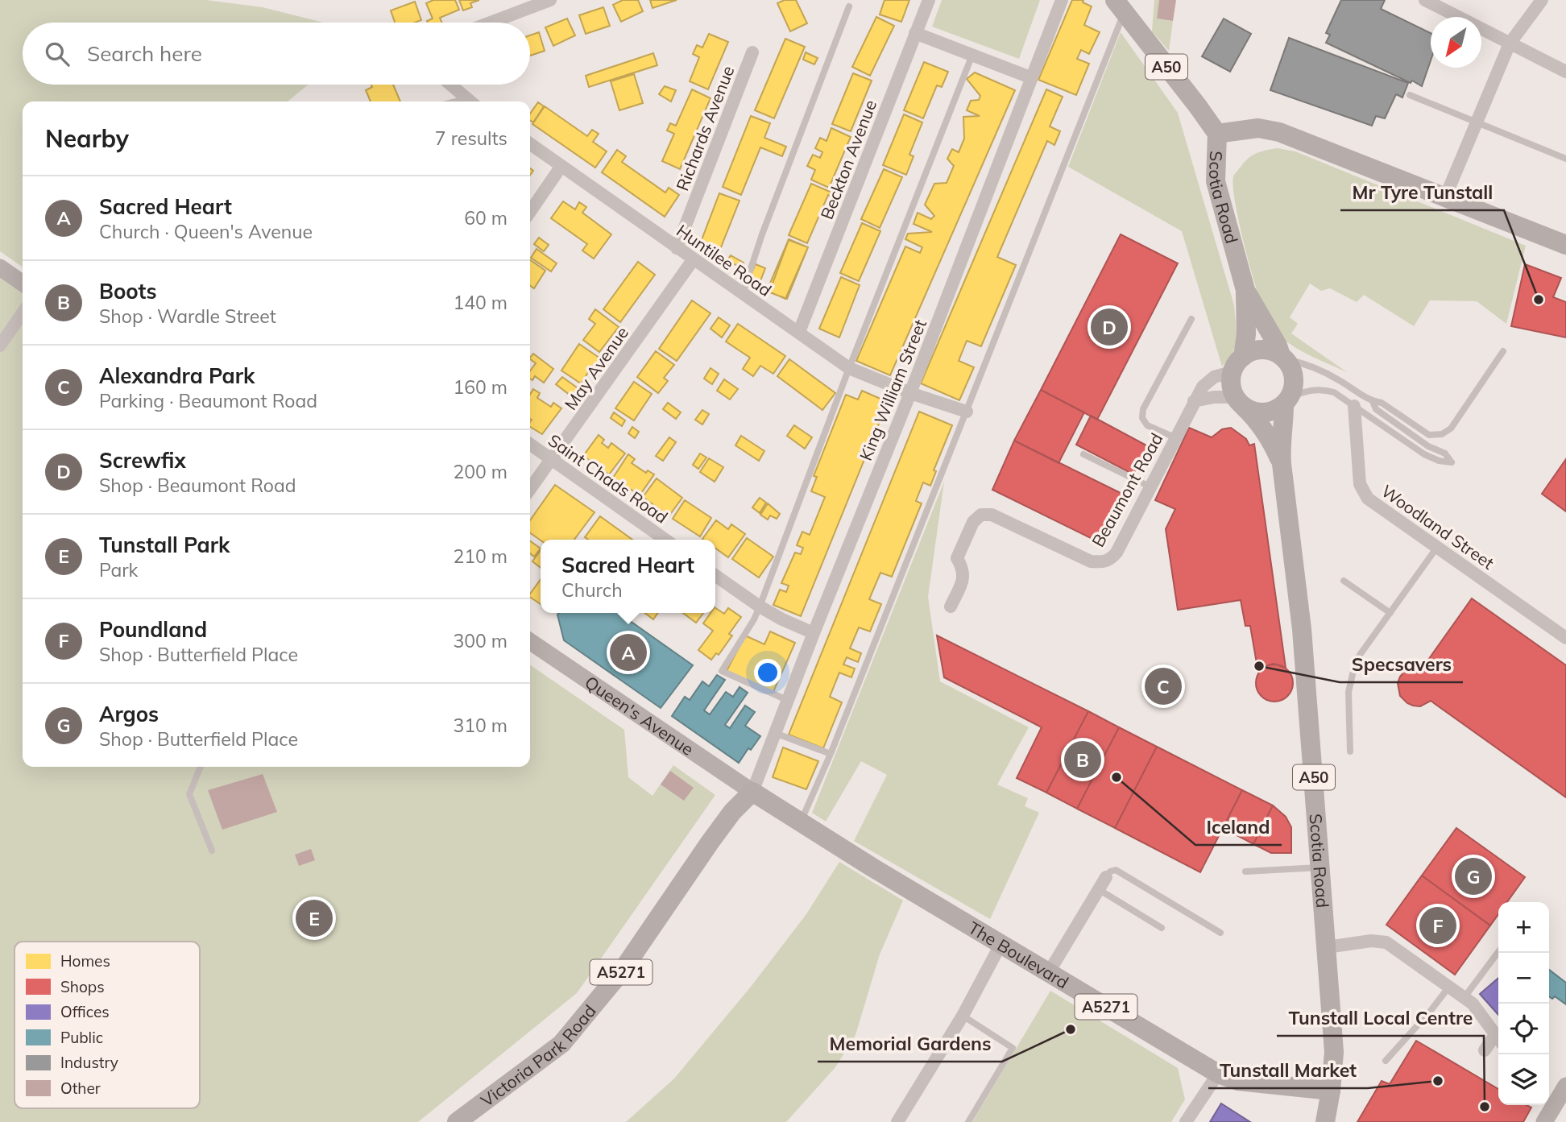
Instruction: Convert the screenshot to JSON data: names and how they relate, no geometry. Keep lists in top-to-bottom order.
{
  "streets": {
    "main road": [
      "A50",
      "Scotia Road",
      "The Boulevard",
      "A5271",
      "Victoria Park Road"
    ],
    "street": [
      "Richards Avenue",
      "Beckton Avenue",
      "Huntilee Road",
      "May Avenue",
      "King William Street",
      "Saint Chads Road",
      "Beaumont Road",
      "Woodland Street",
      "Queen's Avenue"
    ]
  },
  "crossings": [
    ["Richards Avenue", "Huntilee Road"],
    ["Beckton Avenue", "Huntilee Road"],
    ["Scotia Road", "Beaumont Road"],
    ["Scotia Road", "The Boulevard"],
    ["Huntilee Road", "May Avenue"],
    ["Huntilee Road", "King William Street"],
    ["May Avenue", "Saint Chads Road"],
    ["King William Street", "Queen's Avenue"],
    ["King William Street", "The Boulevard"],
    ["King William Street", "Victoria Park Road"],
    ["Queen's Avenue", "The Boulevard"],
    ["Queen's Avenue", "Victoria Park Road"],
    ["The Boulevard", "Victoria Park Road"]
  ],
  "places": [
    "Mr Tyre Tunstall",
    "Specsavers",
    "Iceland",
    "Memorial Gardens",
    "Tunstall Market",
    "Tunstall Local Centre"
  ],
  "legend": [
    "Homes",
    "Shops",
    "Offices",
    "Public",
    "Industry",
    "Other"
  ],
  "north": "bottom left",
  "page": {
    "search": "Search here",
    "heading": ["Nearby", "7 results"],
    "list": [
      {
        "mark": "A",
        "name": "Sacred Heart",
        "note": "Church · Queen's Avenue",
        "value": "60 m"
      },
      {
        "mark": "B",
        "name": "Boots",
        "note": "Shop · Wardle Street",
        "value": "140 m"
      },
      {
        "mark": "C",
        "name": "Alexandra Park",
        "note": "Parking · Beaumont Road",
        "value": "160 m"
      },
      {
        "mark": "D",
        "name": "Screwfix",
        "note": "Shop · Beaumont Road",
        "value": "200 m"
      },
      {
        "mark": "E",
        "name": "Tunstall Park",
        "note": "Park",
        "value": "210 m"
      },
      {
        "mark": "F",
        "name": "Poundland",
        "note": "Shop · Butterfield Place",
        "value": "300 m"
      },
      {
        "mark": "G",
        "name": "Argos",
        "note": "Shop · Butterfield Place",
        "value": "310 m"
      }
    ],
    "pins": [
      "D",
      "A",
      "C",
      "B",
      "G",
      "E",
      "F"
    ],
    "popup": ["Sacred Heart", "Church"],
    "map_buttons": ["+", "−"]
  }
}
